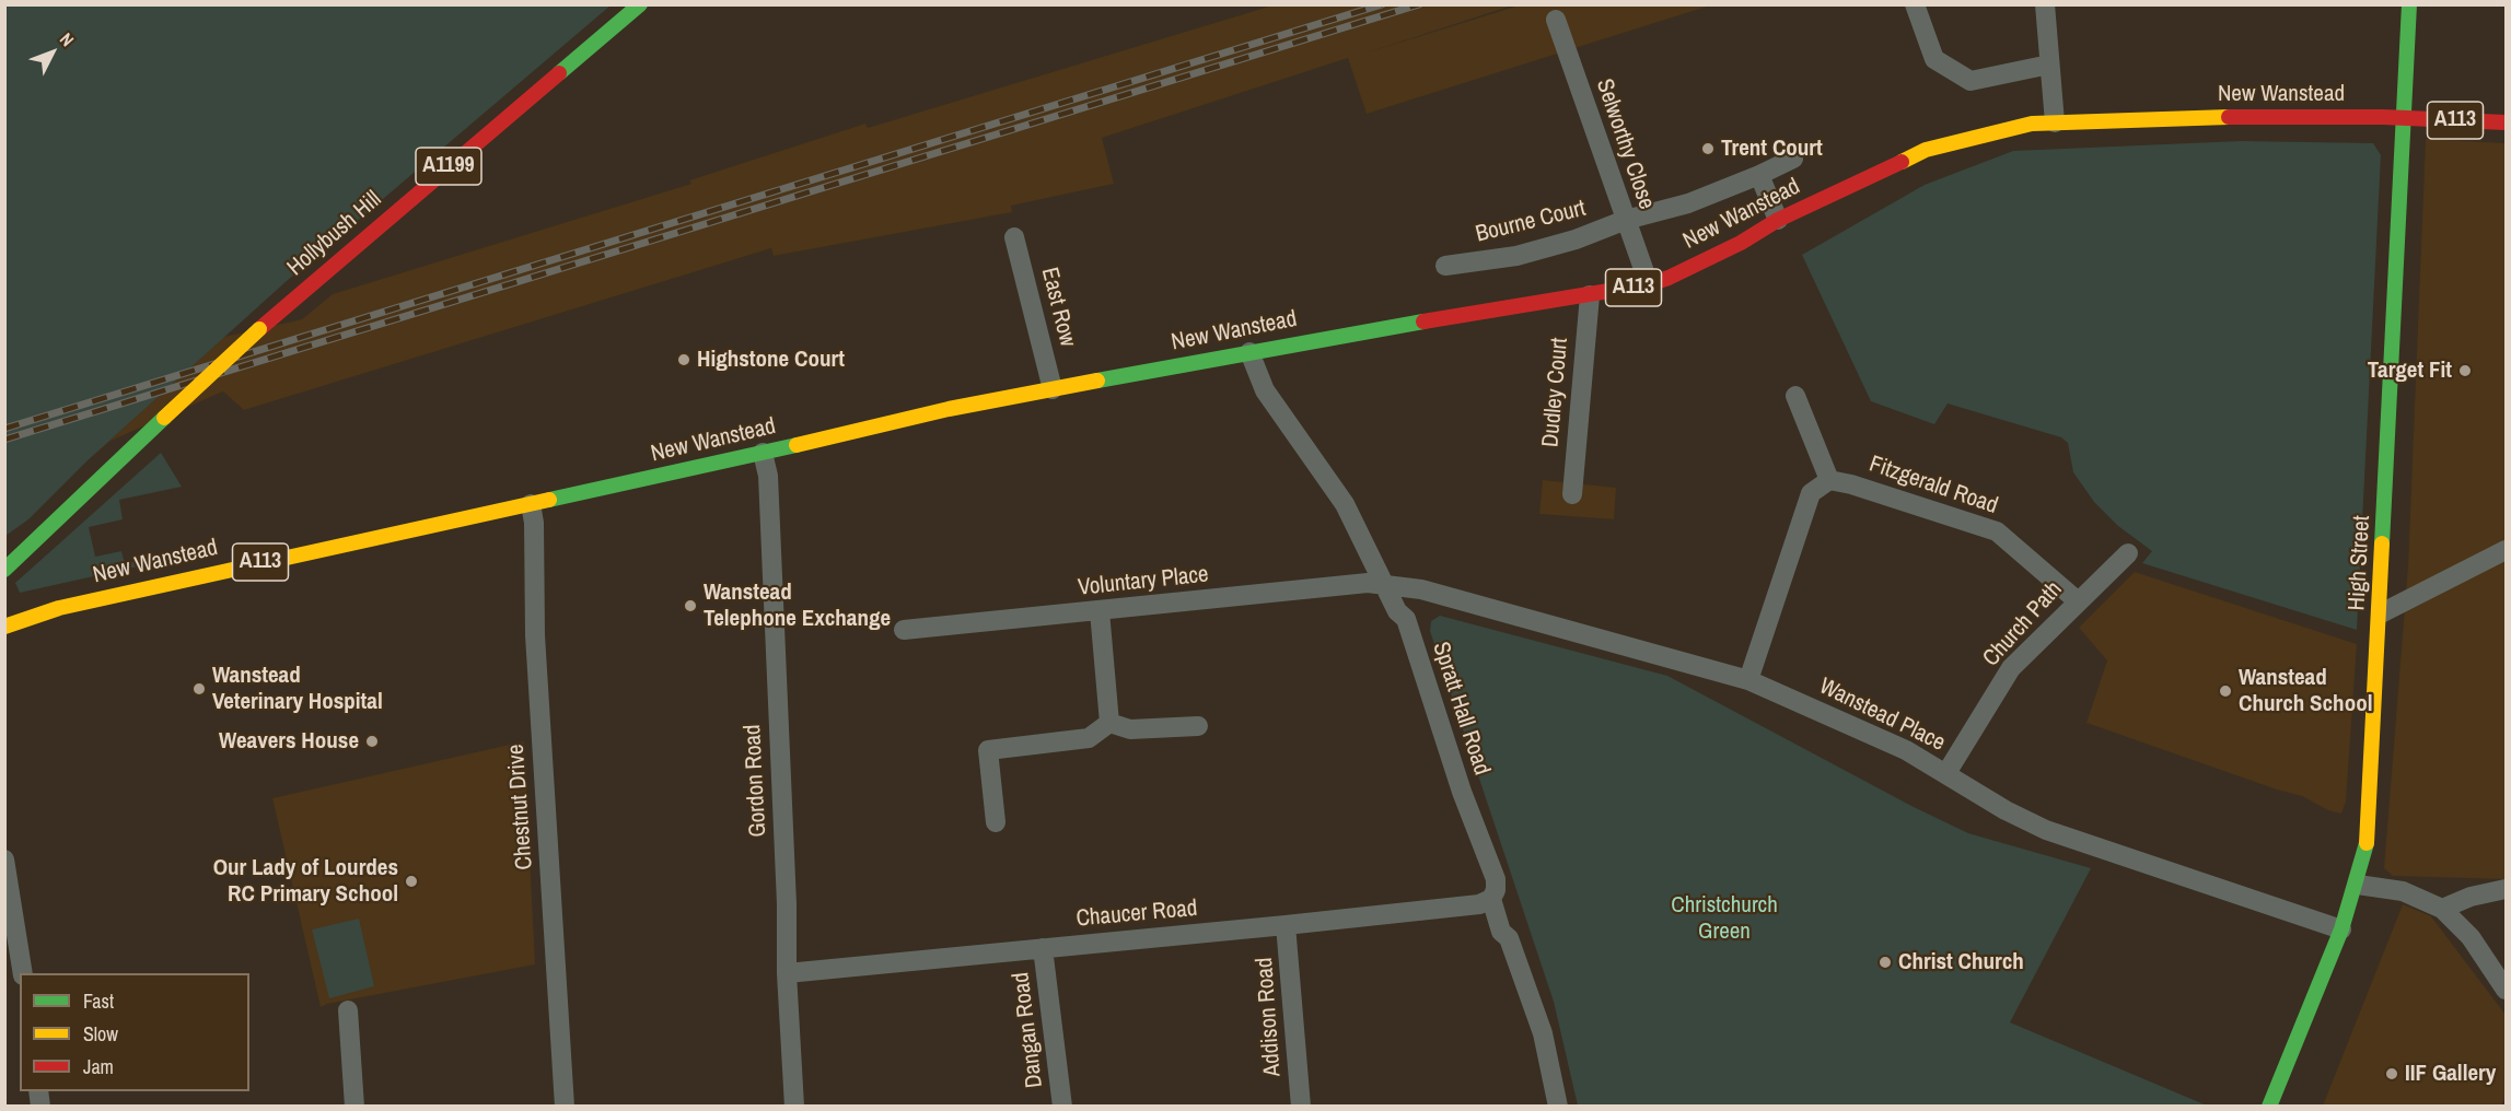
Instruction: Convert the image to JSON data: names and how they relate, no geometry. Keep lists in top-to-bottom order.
{
  "streets": {
    "main road": [
      "New Wanstead",
      "A113",
      "A1199",
      "Hollybush Hill",
      "High Street"
    ],
    "street": [
      "Selworthy Close",
      "Bourne Court",
      "East Row",
      "Dudley Court",
      "Fitzgerald Road",
      "Voluntary Place",
      "Church Path",
      "Spratt Hall Road",
      "Wanstead Place",
      "Gordon Road",
      "Chestnut Drive",
      "Chaucer Road",
      "Addison Road",
      "Dangan Road"
    ]
  },
  "crossings": [
    ["New Wanstead", "A113"],
    ["New Wanstead", "Selworthy Close"],
    ["New Wanstead", "East Row"],
    ["New Wanstead", "Dudley Court"],
    ["New Wanstead", "High Street"],
    ["New Wanstead", "Spratt Hall Road"],
    ["New Wanstead", "Gordon Road"],
    ["New Wanstead", "Chestnut Drive"],
    ["A113", "High Street"],
    ["Selworthy Close", "Bourne Court"],
    ["Fitzgerald Road", "Church Path"],
    ["High Street", "Wanstead Place"],
    ["Voluntary Place", "Spratt Hall Road"],
    ["Voluntary Place", "Wanstead Place"],
    ["Church Path", "Wanstead Place"],
    ["Spratt Hall Road", "Wanstead Place"],
    ["Spratt Hall Road", "Chaucer Road"],
    ["Gordon Road", "Chaucer Road"],
    ["Chaucer Road", "Addison Road"],
    ["Chaucer Road", "Dangan Road"]
  ],
  "parks": ["Christchurch Green"],
  "places": [
    "Trent Court",
    "Highstone Court",
    "Target Fit",
    "Wanstead Telephone Exchange",
    "Wanstead Veterinary Hospital",
    "Wanstead Church School",
    "Weavers House",
    "Our Lady of Lourdes RC Primary School",
    "Christ Church",
    "IIF Gallery"
  ],
  "legend": ["Fast", "Slow", "Jam"],
  "north": "top right"
}
